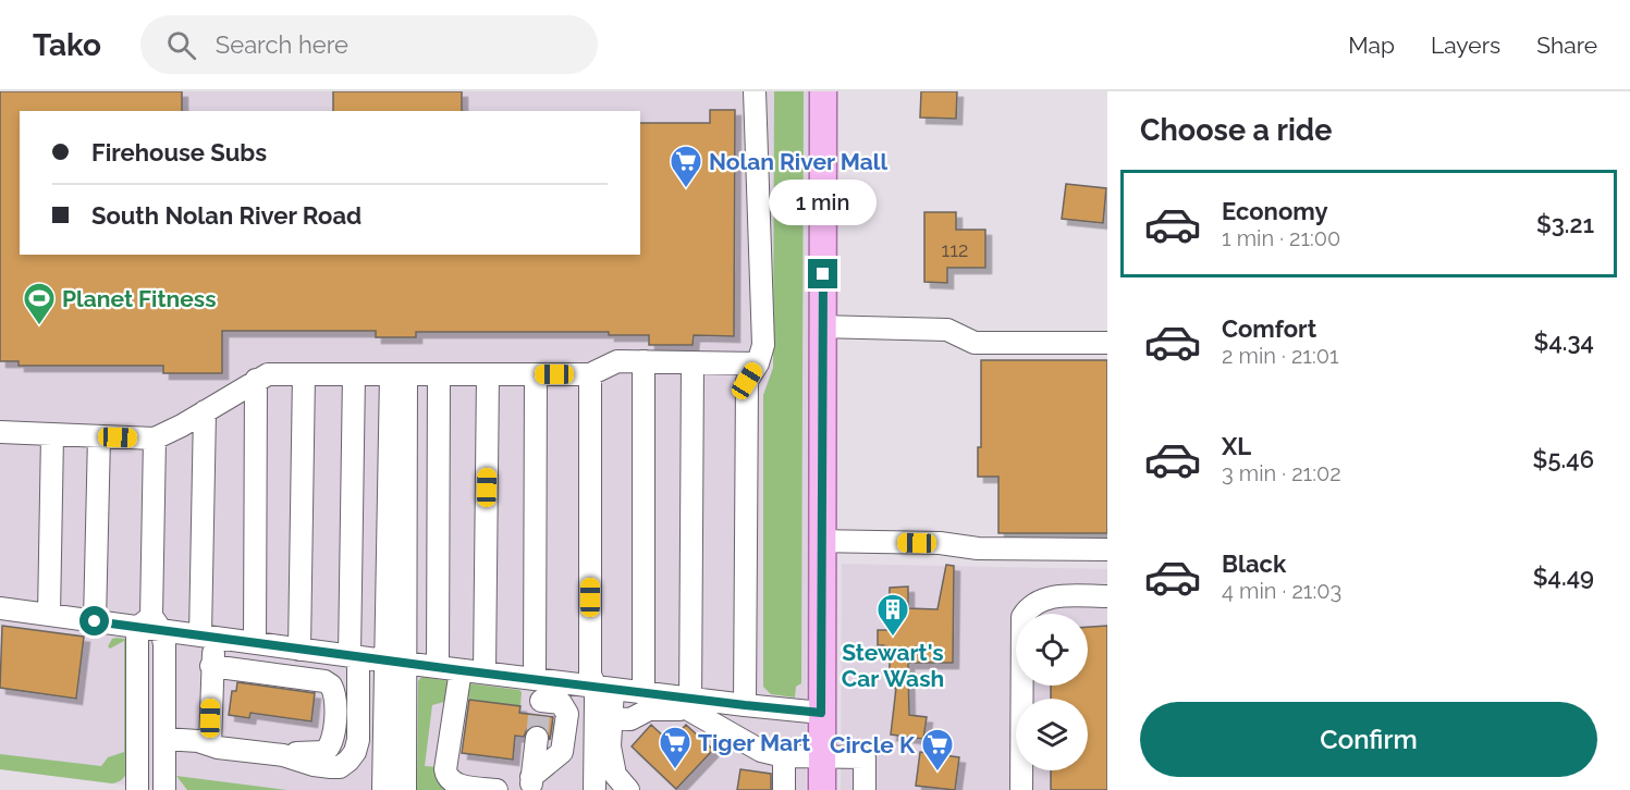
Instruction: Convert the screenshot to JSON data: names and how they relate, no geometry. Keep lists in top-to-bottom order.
{
  "places": {
    "supermarket": ["Nolan River Mall", "Tiger Mart", "Circle K"],
    "sports": ["Planet Fitness"],
    "building": ["Stewart's Car Wash"]
  },
  "house_numbers": ["112"],
  "page": {
    "header": "Tako",
    "search": "Search here",
    "nav": ["Map", "Layers", "Share"],
    "heading": "Choose a ride",
    "banner": ["Firehouse Subs", "South Nolan River Road"],
    "list": [
      {
        "name": "Economy",
        "note": "1 min · 21:00",
        "value": "$3.21"
      },
      {
        "name": "Comfort",
        "note": "2 min · 21:01",
        "value": "$4.34"
      },
      {
        "name": "XL",
        "note": "3 min · 21:02",
        "value": "$5.46"
      },
      {
        "name": "Black",
        "note": "4 min · 21:03",
        "value": "$4.49"
      }
    ],
    "bubble": "1 min",
    "buttons": "Confirm"
  }
}
